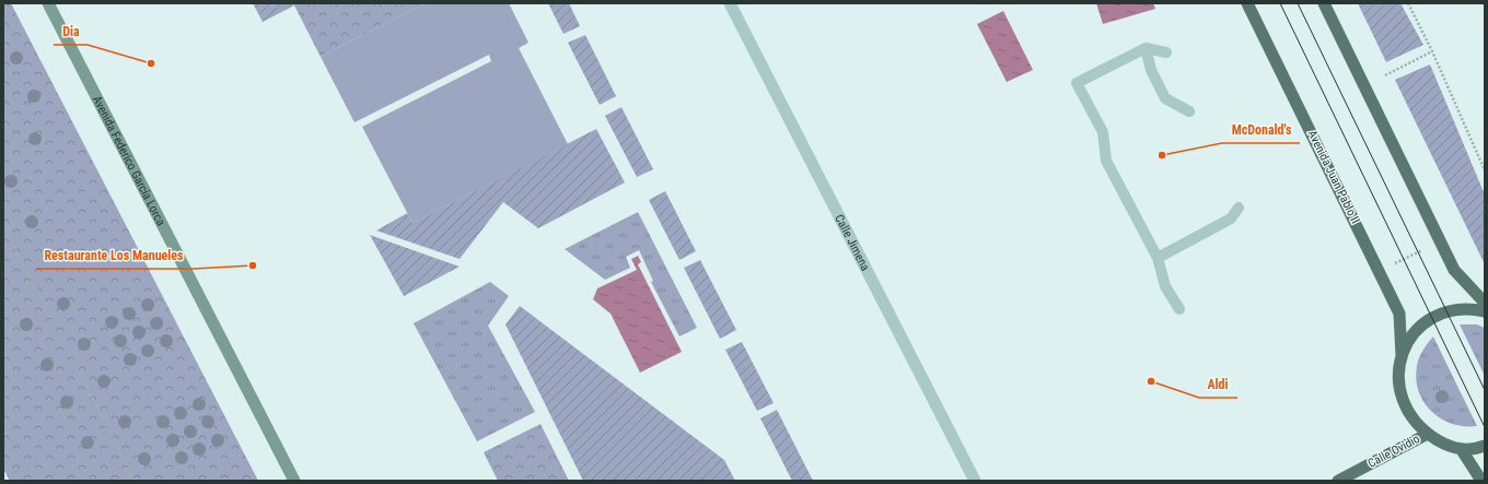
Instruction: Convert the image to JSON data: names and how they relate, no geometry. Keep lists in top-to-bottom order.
{
  "streets": {
    "main road": ["Avenida Federico García Lorca", "Avenida Juan Pablo II", "Calle Ovidio"],
    "street": ["Calle Jimena"]
  },
  "places": [
    "Dia",
    "McDonald's",
    "Restaurante Los Manueles",
    "Aldi"
  ]
}
